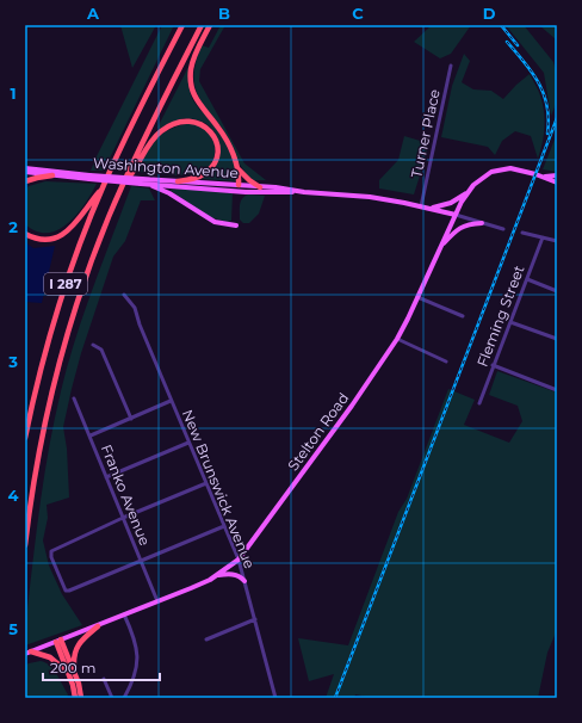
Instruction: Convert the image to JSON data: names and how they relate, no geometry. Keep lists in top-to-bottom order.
{
  "streets": {
    "highway": ["I 287"],
    "main road": ["Washington Avenue", "Stelton Road"],
    "street": [
      "Turner Place",
      "Fleming Street",
      "New Brunswick Avenue",
      "Franko Avenue"
    ]
  },
  "crossings": [
    ["Turner Place", "Washington Avenue"],
    ["Washington Avenue", "Stelton Road"],
    ["Stelton Road", "New Brunswick Avenue"],
    ["Stelton Road", "Franko Avenue"]
  ],
  "scale_bar": "200 m",
  "grid": {
    "columns": [
      "A",
      "B",
      "C",
      "D"
    ],
    "rows": [
      "1",
      "2",
      "3",
      "4",
      "5"
    ]
  }
}
